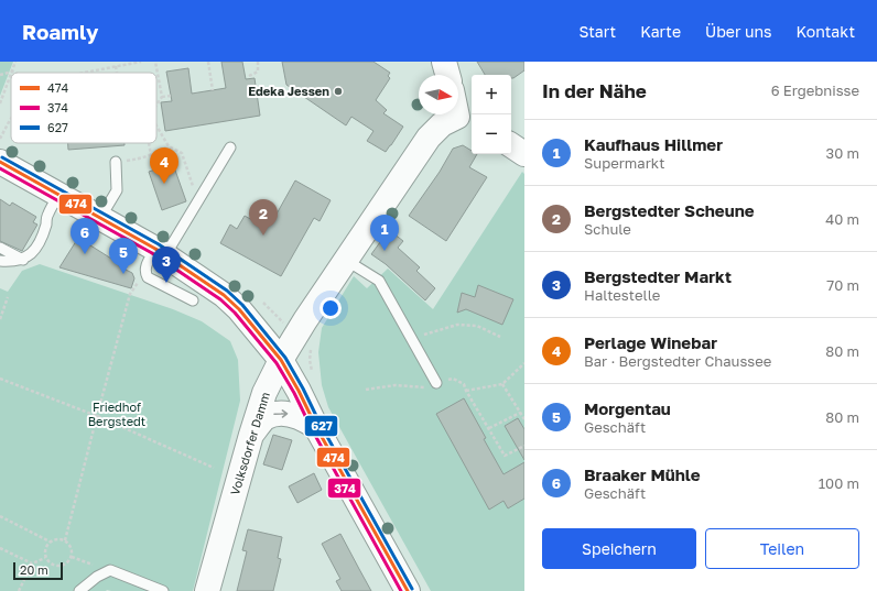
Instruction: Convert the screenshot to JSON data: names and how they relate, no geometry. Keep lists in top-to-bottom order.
{
  "streets": {
    "main road": ["Volksdorfer Damm"]
  },
  "parks": ["Friedhof Bergstedt"],
  "places": ["Edeka Jessen"],
  "lines": ["transit line 627", "transit line 474", "transit line 374"],
  "legend": ["474", "374", "627"],
  "scale_bar": "20 m",
  "north": "right",
  "page": {
    "header": "Roamly",
    "nav": [
      "Start",
      "Karte",
      "Über uns",
      "Kontakt"
    ],
    "heading": ["In der Nähe", "6 Ergebnisse"],
    "map_buttons": ["+", "−"],
    "list": [
      {
        "mark": "1",
        "name": "Kaufhaus Hillmer",
        "note": "Supermarkt",
        "value": "30 m"
      },
      {
        "mark": "2",
        "name": "Bergstedter Scheune",
        "note": "Schule",
        "value": "40 m"
      },
      {
        "mark": "3",
        "name": "Bergstedter Markt",
        "note": "Haltestelle",
        "value": "70 m"
      },
      {
        "mark": "4",
        "name": "Perlage Winebar",
        "note": "Bar · Bergstedter Chaussee",
        "value": "80 m"
      },
      {
        "mark": "5",
        "name": "Morgentau",
        "note": "Geschäft",
        "value": "80 m"
      },
      {
        "mark": "6",
        "name": "Braaker Mühle",
        "note": "Geschäft",
        "value": "100 m"
      }
    ],
    "pins": [
      "4",
      "2",
      "1",
      "6",
      "5",
      "3"
    ],
    "buttons": ["Speichern", "Teilen"],
    "scale": "20 m"
  }
}
